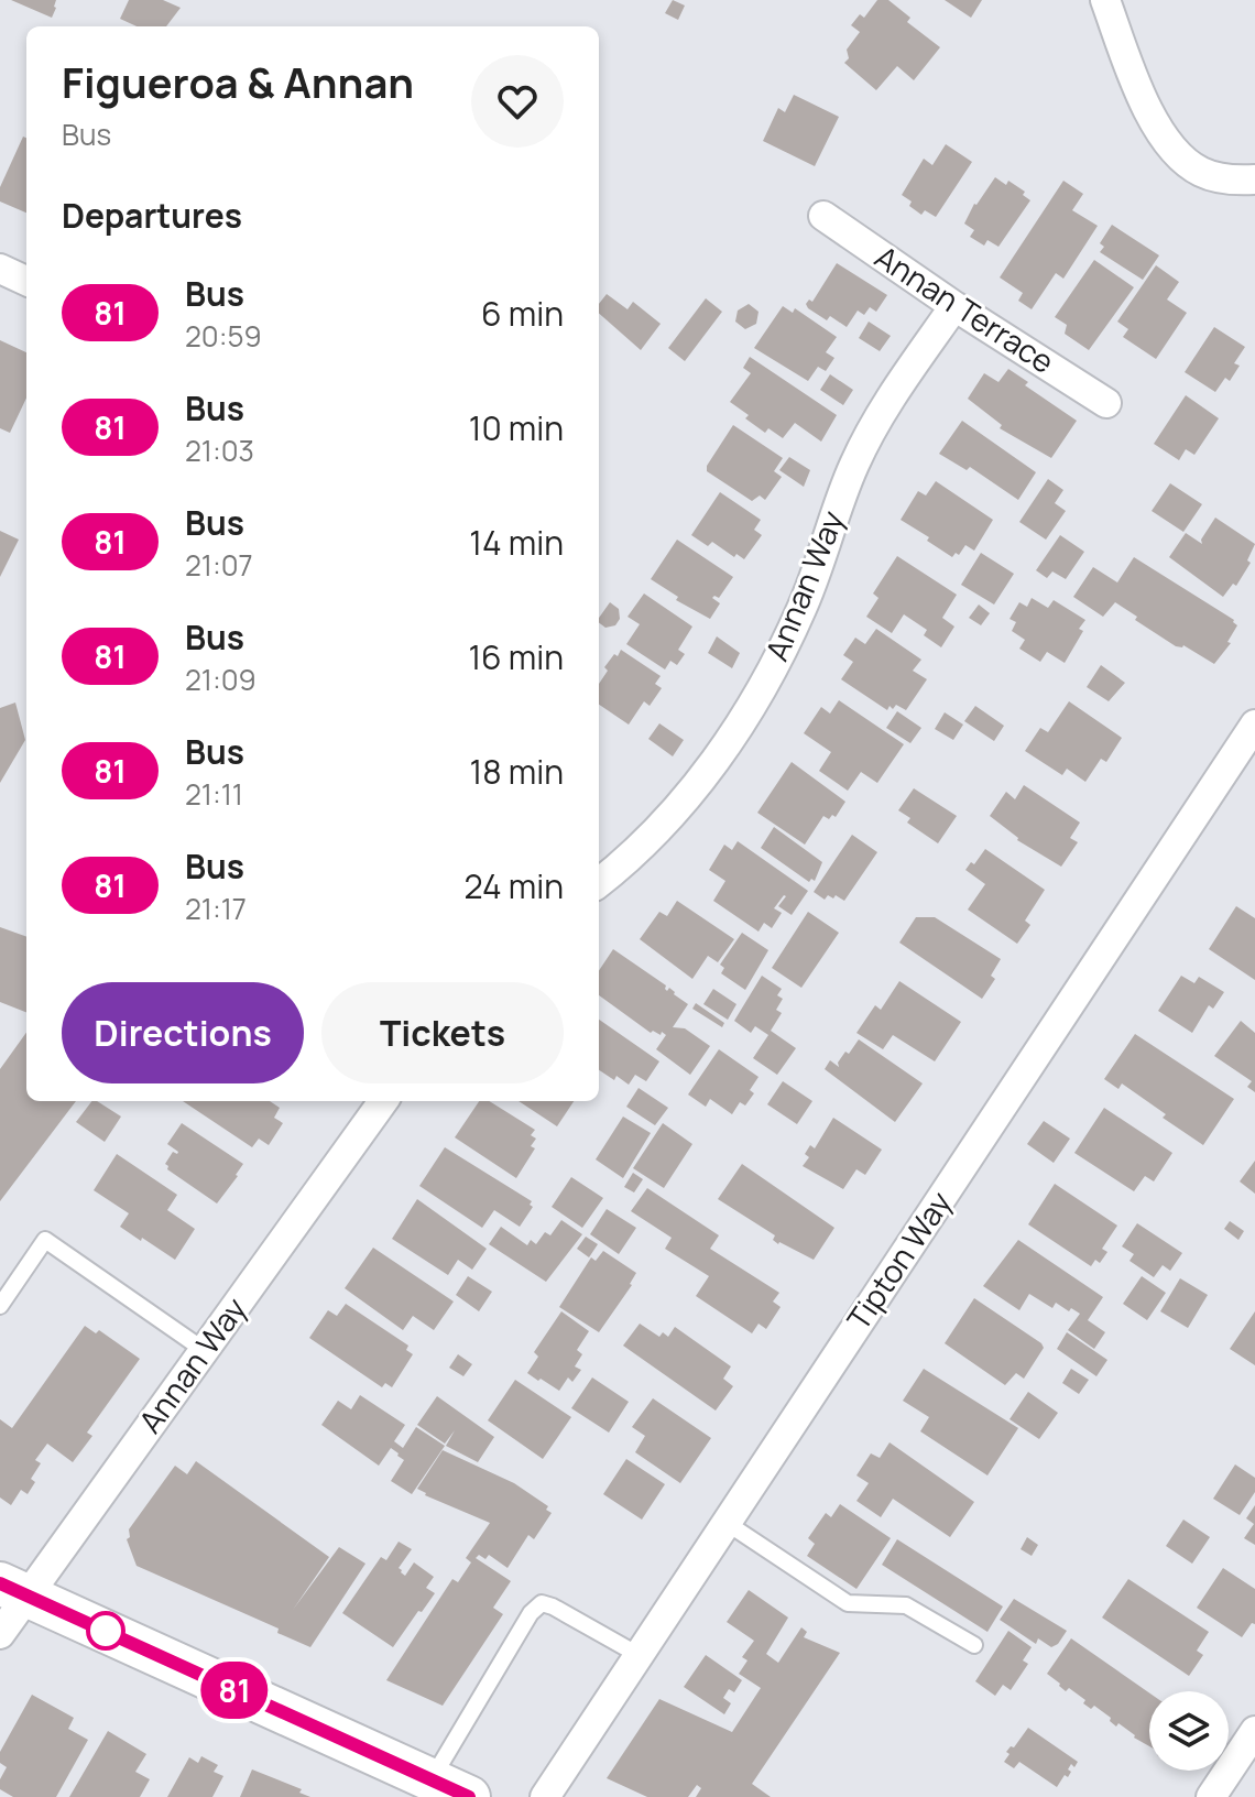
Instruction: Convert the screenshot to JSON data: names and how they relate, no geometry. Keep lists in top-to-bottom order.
{
  "streets": {
    "street": ["Annan Terrace", "Annan Way", "Tipton Way"]
  },
  "crossings": [
    ["Annan Terrace", "Annan Way"]
  ],
  "lines": ["bus line 81"],
  "page": {
    "on_map": "81",
    "heading": [
      ["Figueroa & Annan", "Bus"],
      "Departures"
    ],
    "list": [
      {
        "mark": "81",
        "name": "Bus",
        "note": "20:59",
        "value": "6 min"
      },
      {
        "mark": "81",
        "name": "Bus",
        "note": "21:03",
        "value": "10 min"
      },
      {
        "mark": "81",
        "name": "Bus",
        "note": "21:07",
        "value": "14 min"
      },
      {
        "mark": "81",
        "name": "Bus",
        "note": "21:09",
        "value": "16 min"
      },
      {
        "mark": "81",
        "name": "Bus",
        "note": "21:11",
        "value": "18 min"
      },
      {
        "mark": "81",
        "name": "Bus",
        "note": "21:17",
        "value": "24 min"
      }
    ],
    "buttons": ["Directions", "Tickets"]
  }
}
